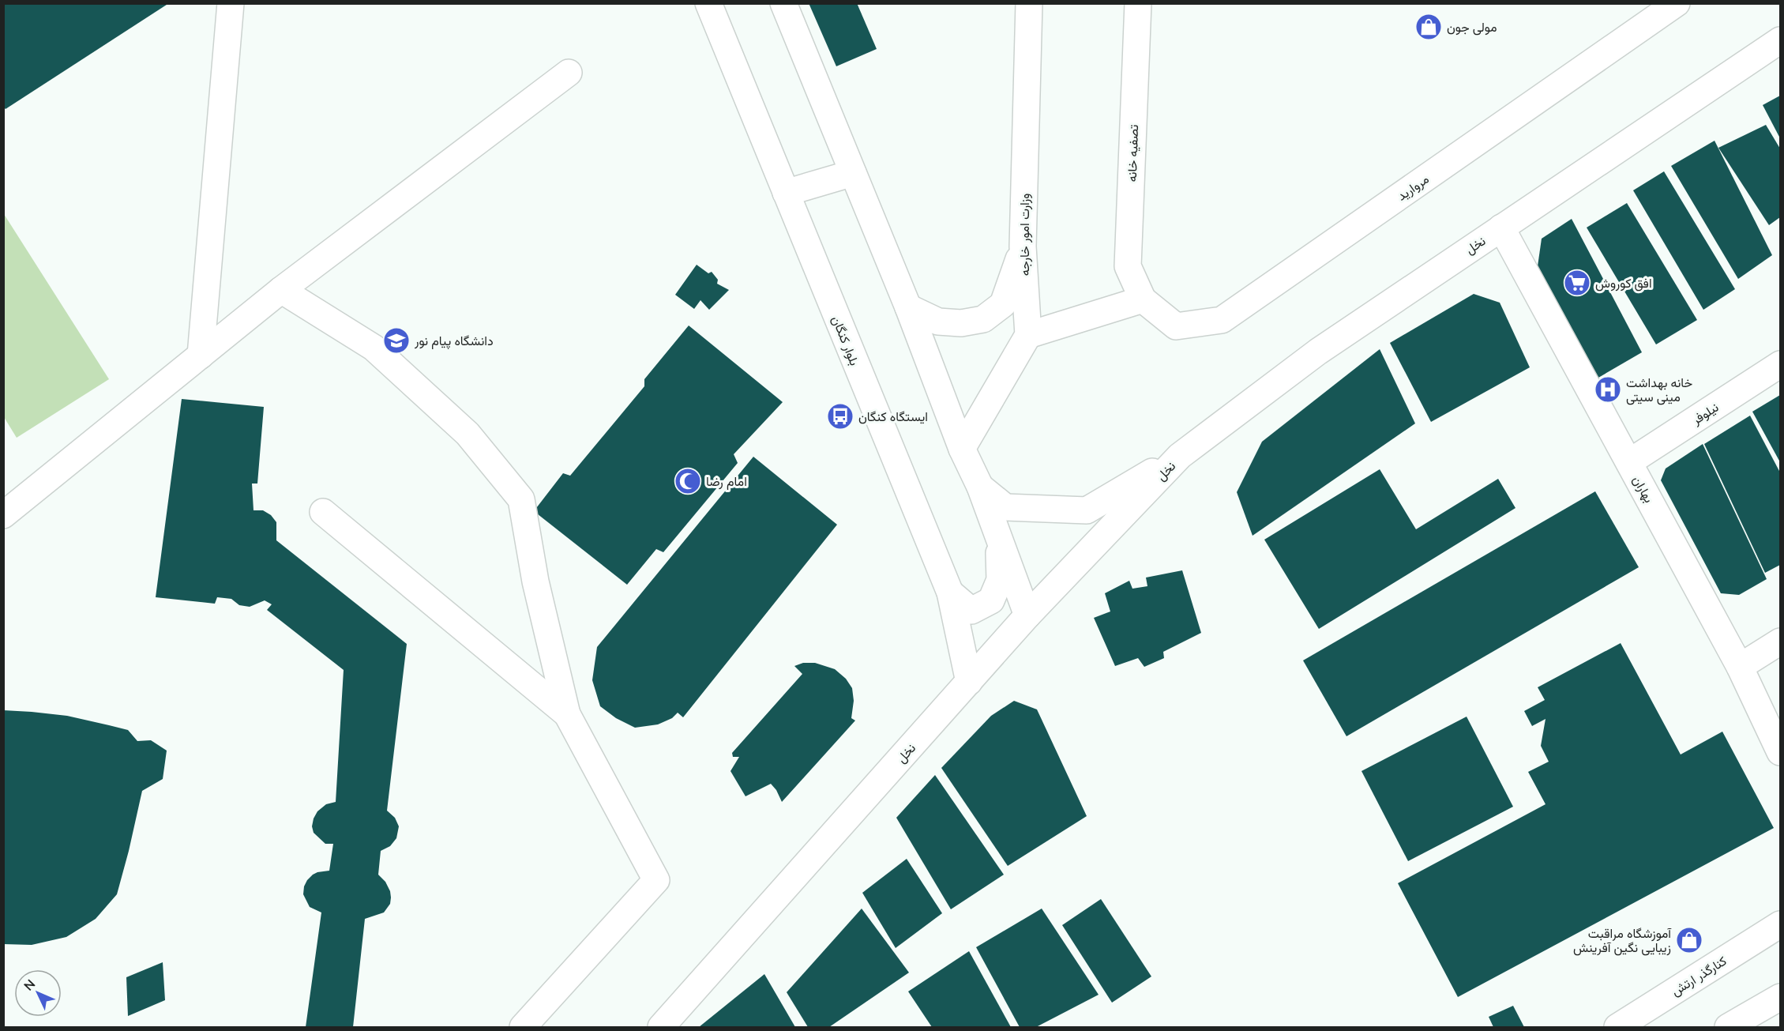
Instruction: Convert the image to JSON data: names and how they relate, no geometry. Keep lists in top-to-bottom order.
{
  "streets": {
    "main road": [
      "تصفیه خانه",
      "مروارید",
      "وزارت امور خارجه",
      "نخل",
      "بلوار کنگان",
      "نیلوفر",
      "بهاران",
      "کنارگذر ارتش"
    ]
  },
  "crossings": [
    ["تصفیه خانه", "مروارید"],
    ["نخل", "بلوار کنگان"],
    ["نخل", "بهاران"],
    ["نیلوفر", "بهاران"]
  ],
  "places": {
    "shop": ["مولی جون", "آموزشگاه مراقبت زیبایی نگین آفرینش"],
    "supermarket": ["افق کوروش"],
    "school or university": ["دانشگاه پیام نور"],
    "hospital": ["خانه بهداشت مینی سیتی"],
    "bus stop": ["ایستگاه کنگان"],
    "mosque": ["امام رضا"]
  },
  "north": "top left"
}
